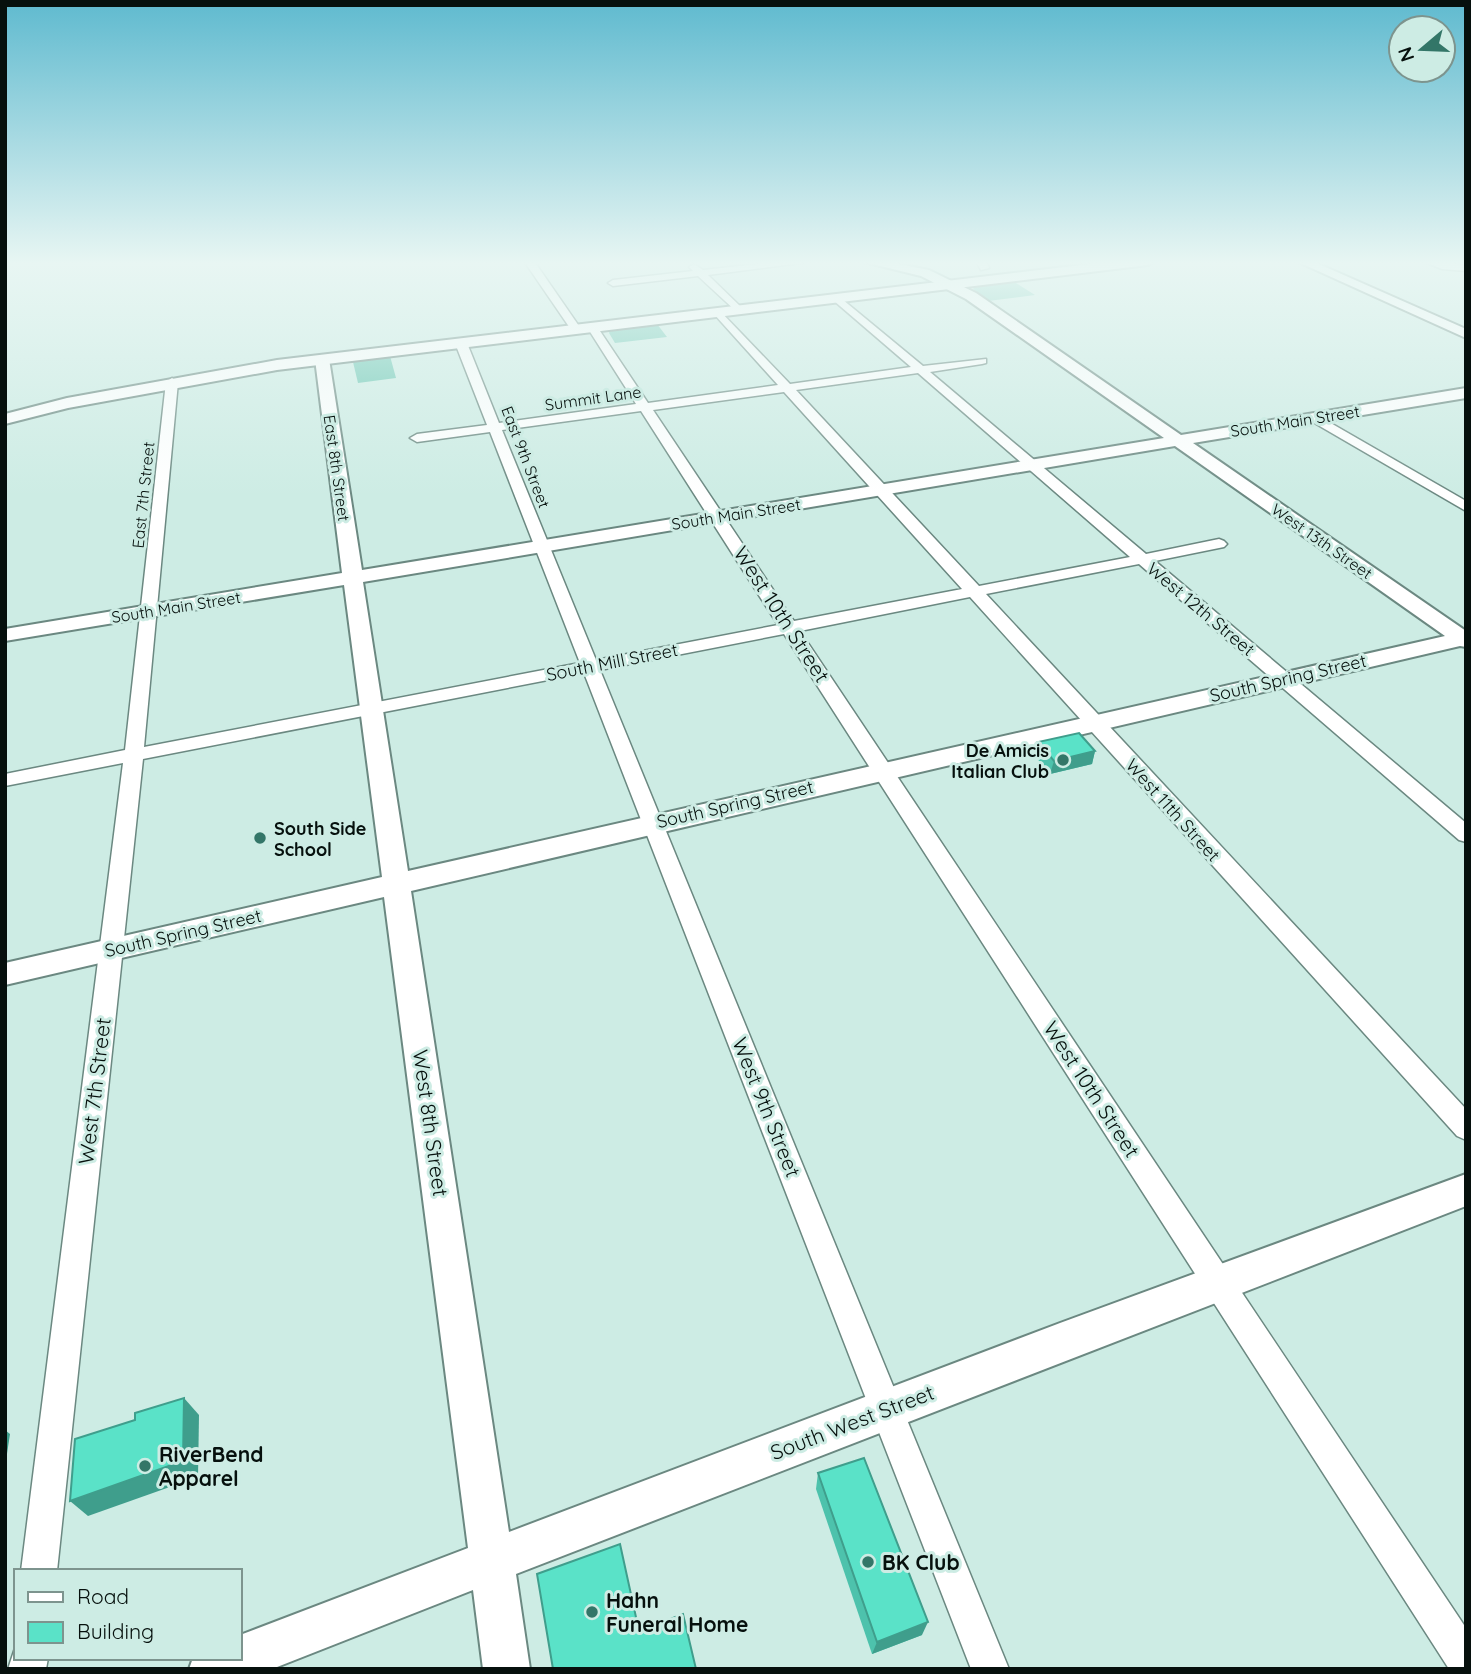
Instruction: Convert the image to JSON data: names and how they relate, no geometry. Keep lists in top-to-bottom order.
{
  "streets": {
    "street": [
      "Summit Lane",
      "South Main Street",
      "East 9th Street",
      "East 8th Street",
      "East 7th Street",
      "West 13th Street",
      "West 12th Street",
      "West 10th Street",
      "South Mill Street",
      "South Spring Street",
      "West 11th Street",
      "West 7th Street",
      "West 9th Street",
      "West 8th Street",
      "South West Street"
    ]
  },
  "crossings": [
    ["Summit Lane", "East 9th Street"],
    ["Summit Lane", "West 12th Street"],
    ["Summit Lane", "West 10th Street"],
    ["Summit Lane", "West 11th Street"],
    ["South Main Street", "East 9th Street"],
    ["South Main Street", "East 8th Street"],
    ["South Main Street", "East 7th Street"],
    ["South Main Street", "West 13th Street"],
    ["South Main Street", "West 12th Street"],
    ["South Main Street", "West 10th Street"],
    ["South Main Street", "West 11th Street"],
    ["South Main Street", "West 7th Street"],
    ["South Main Street", "West 9th Street"],
    ["South Main Street", "West 8th Street"],
    ["East 9th Street", "West 9th Street"],
    ["East 8th Street", "West 8th Street"],
    ["East 7th Street", "West 7th Street"],
    ["West 13th Street", "South Spring Street"],
    ["West 12th Street", "South Mill Street"],
    ["West 12th Street", "South Spring Street"],
    ["West 10th Street", "South Mill Street"],
    ["West 10th Street", "South Spring Street"],
    ["West 10th Street", "South West Street"],
    ["South Mill Street", "West 11th Street"],
    ["South Mill Street", "West 7th Street"],
    ["South Mill Street", "West 9th Street"],
    ["South Mill Street", "West 8th Street"],
    ["South Spring Street", "West 11th Street"],
    ["South Spring Street", "West 7th Street"],
    ["South Spring Street", "West 9th Street"],
    ["South Spring Street", "West 8th Street"],
    ["West 9th Street", "South West Street"],
    ["West 8th Street", "South West Street"]
  ],
  "places": [
    "De Amicis Italian Club",
    "South Side School",
    "RiverBend Apparel",
    "BK Club",
    "Hahn Funeral Home"
  ],
  "legend": ["Road", "Building"],
  "north": "left"
}
